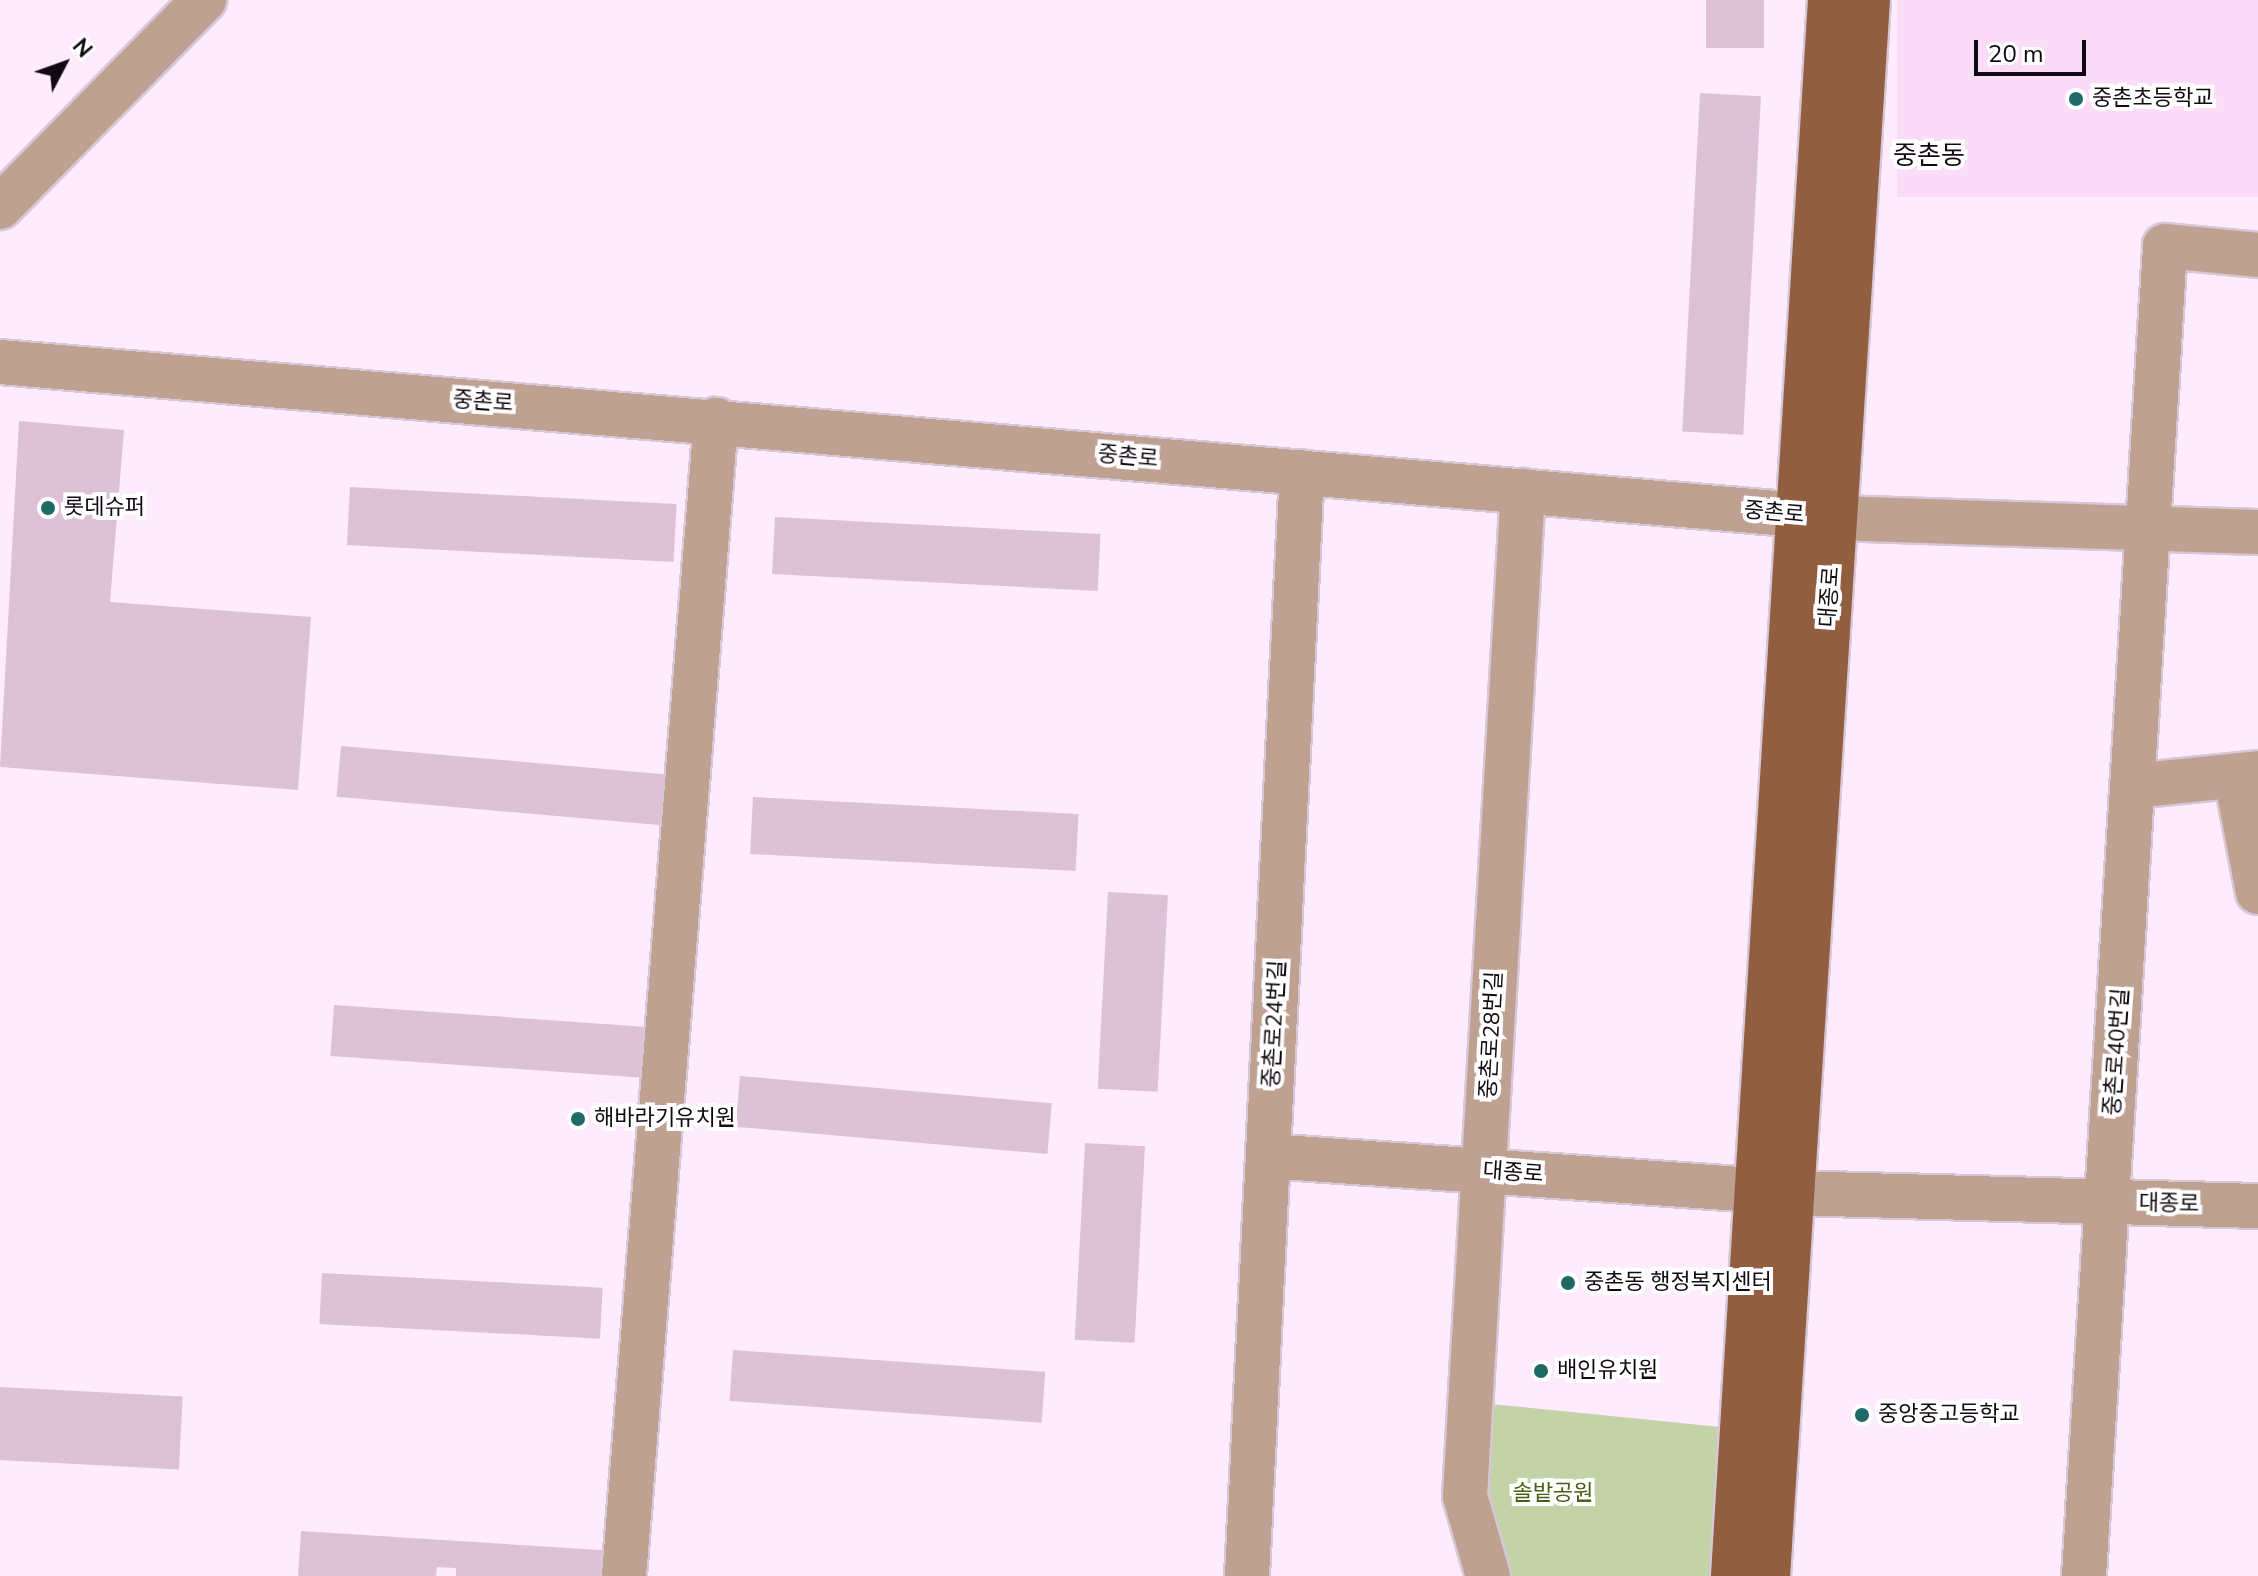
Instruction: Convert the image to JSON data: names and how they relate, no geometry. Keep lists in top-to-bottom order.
{
  "streets": {
    "main road": ["대종로"],
    "street": [
      "중촌로",
      "중촌로24번길",
      "중촌로28번길",
      "중촌로40번길"
    ]
  },
  "crossings": [
    ["중촌로", "대종로"],
    ["중촌로", "중촌로24번길"],
    ["중촌로", "중촌로28번길"],
    ["중촌로", "중촌로40번길"],
    ["대종로", "중촌로24번길"],
    ["대종로", "중촌로28번길"],
    ["대종로", "중촌로40번길"]
  ],
  "districts": ["중촌동"],
  "parks": ["솔밭공원"],
  "places": [
    "중촌초등학교",
    "롯데슈퍼",
    "해바라기유치원",
    "중촌동 행정복지센터",
    "배인유치원",
    "중앙중고등학교"
  ],
  "scale_bar": "20 m",
  "north": "top right"
}
